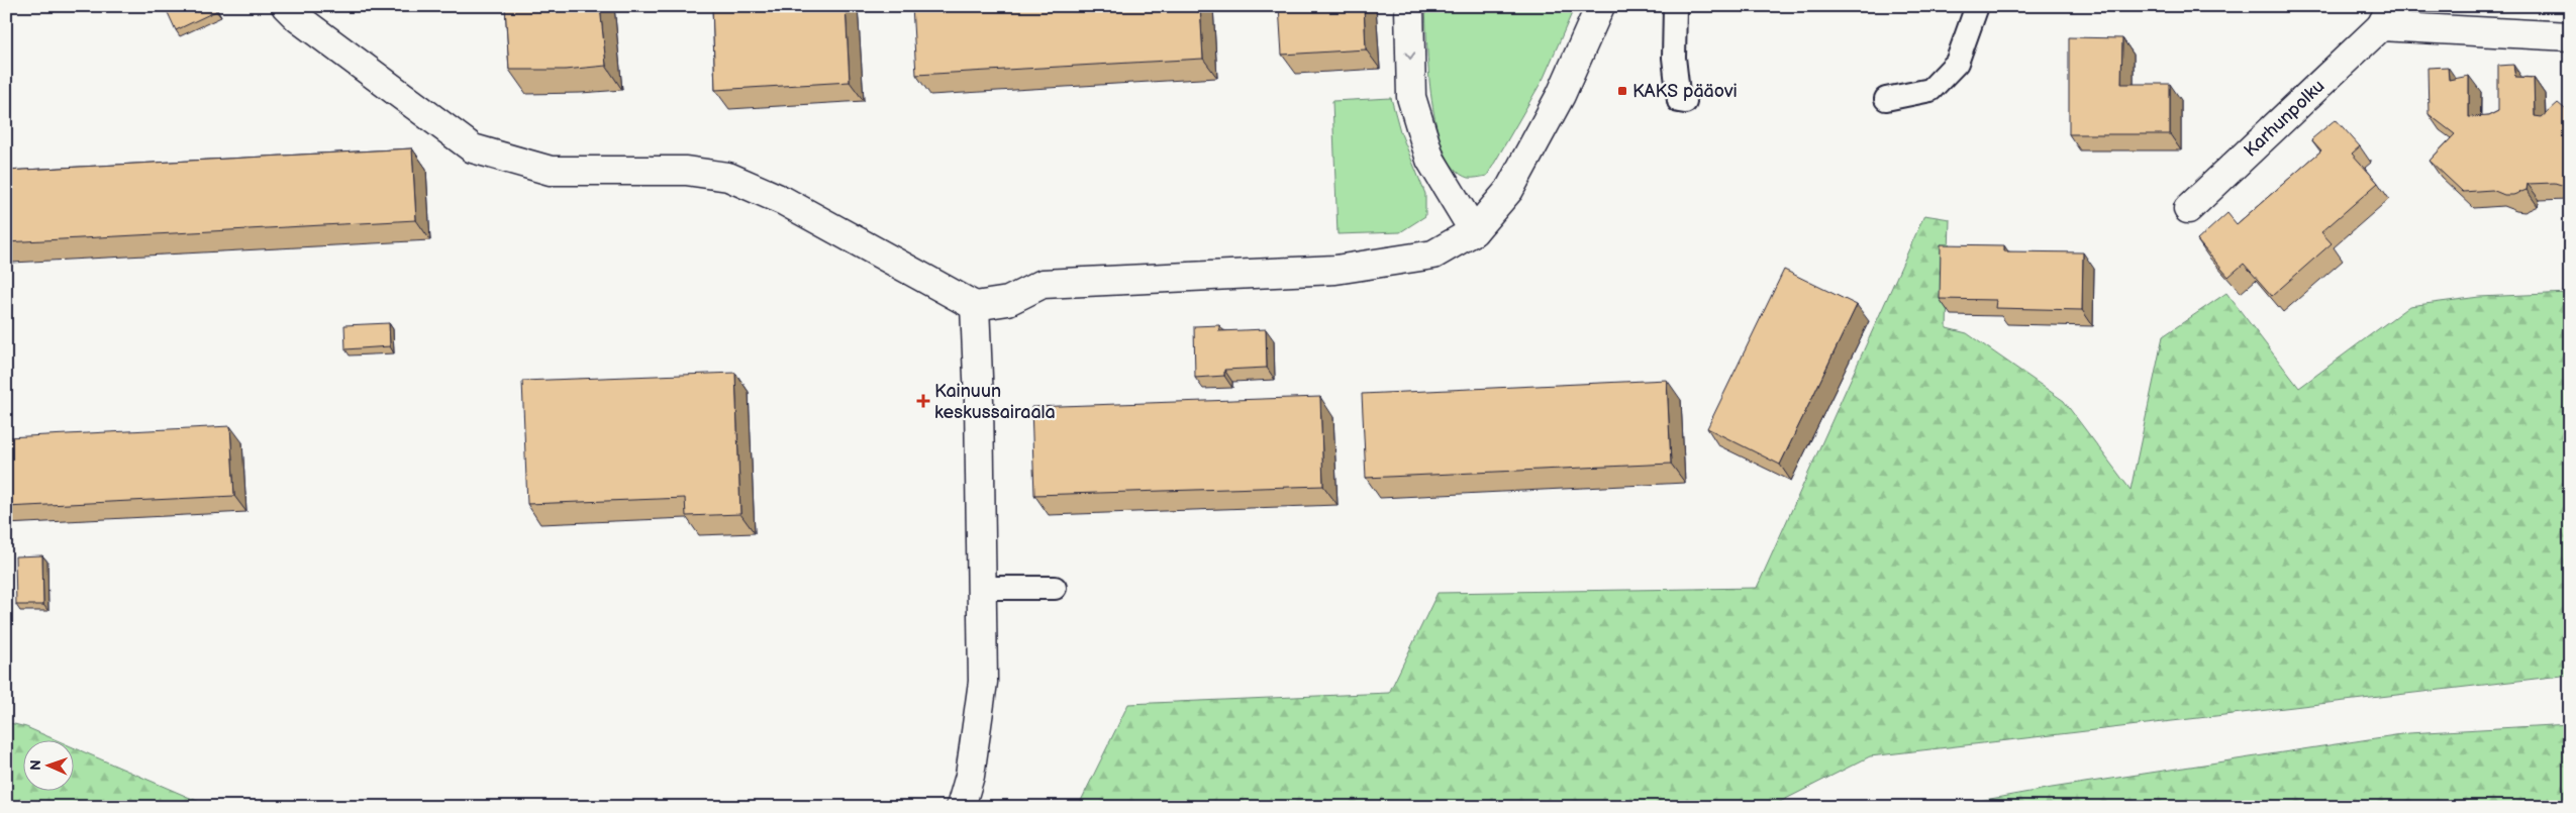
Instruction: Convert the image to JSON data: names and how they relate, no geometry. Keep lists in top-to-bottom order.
{
  "streets": {
    "street": ["Karhunpolku"]
  },
  "places": {
    "transit": ["KAKS pääovi"],
    "health": ["Kainuun keskussairaala"]
  },
  "north": "left"
}
